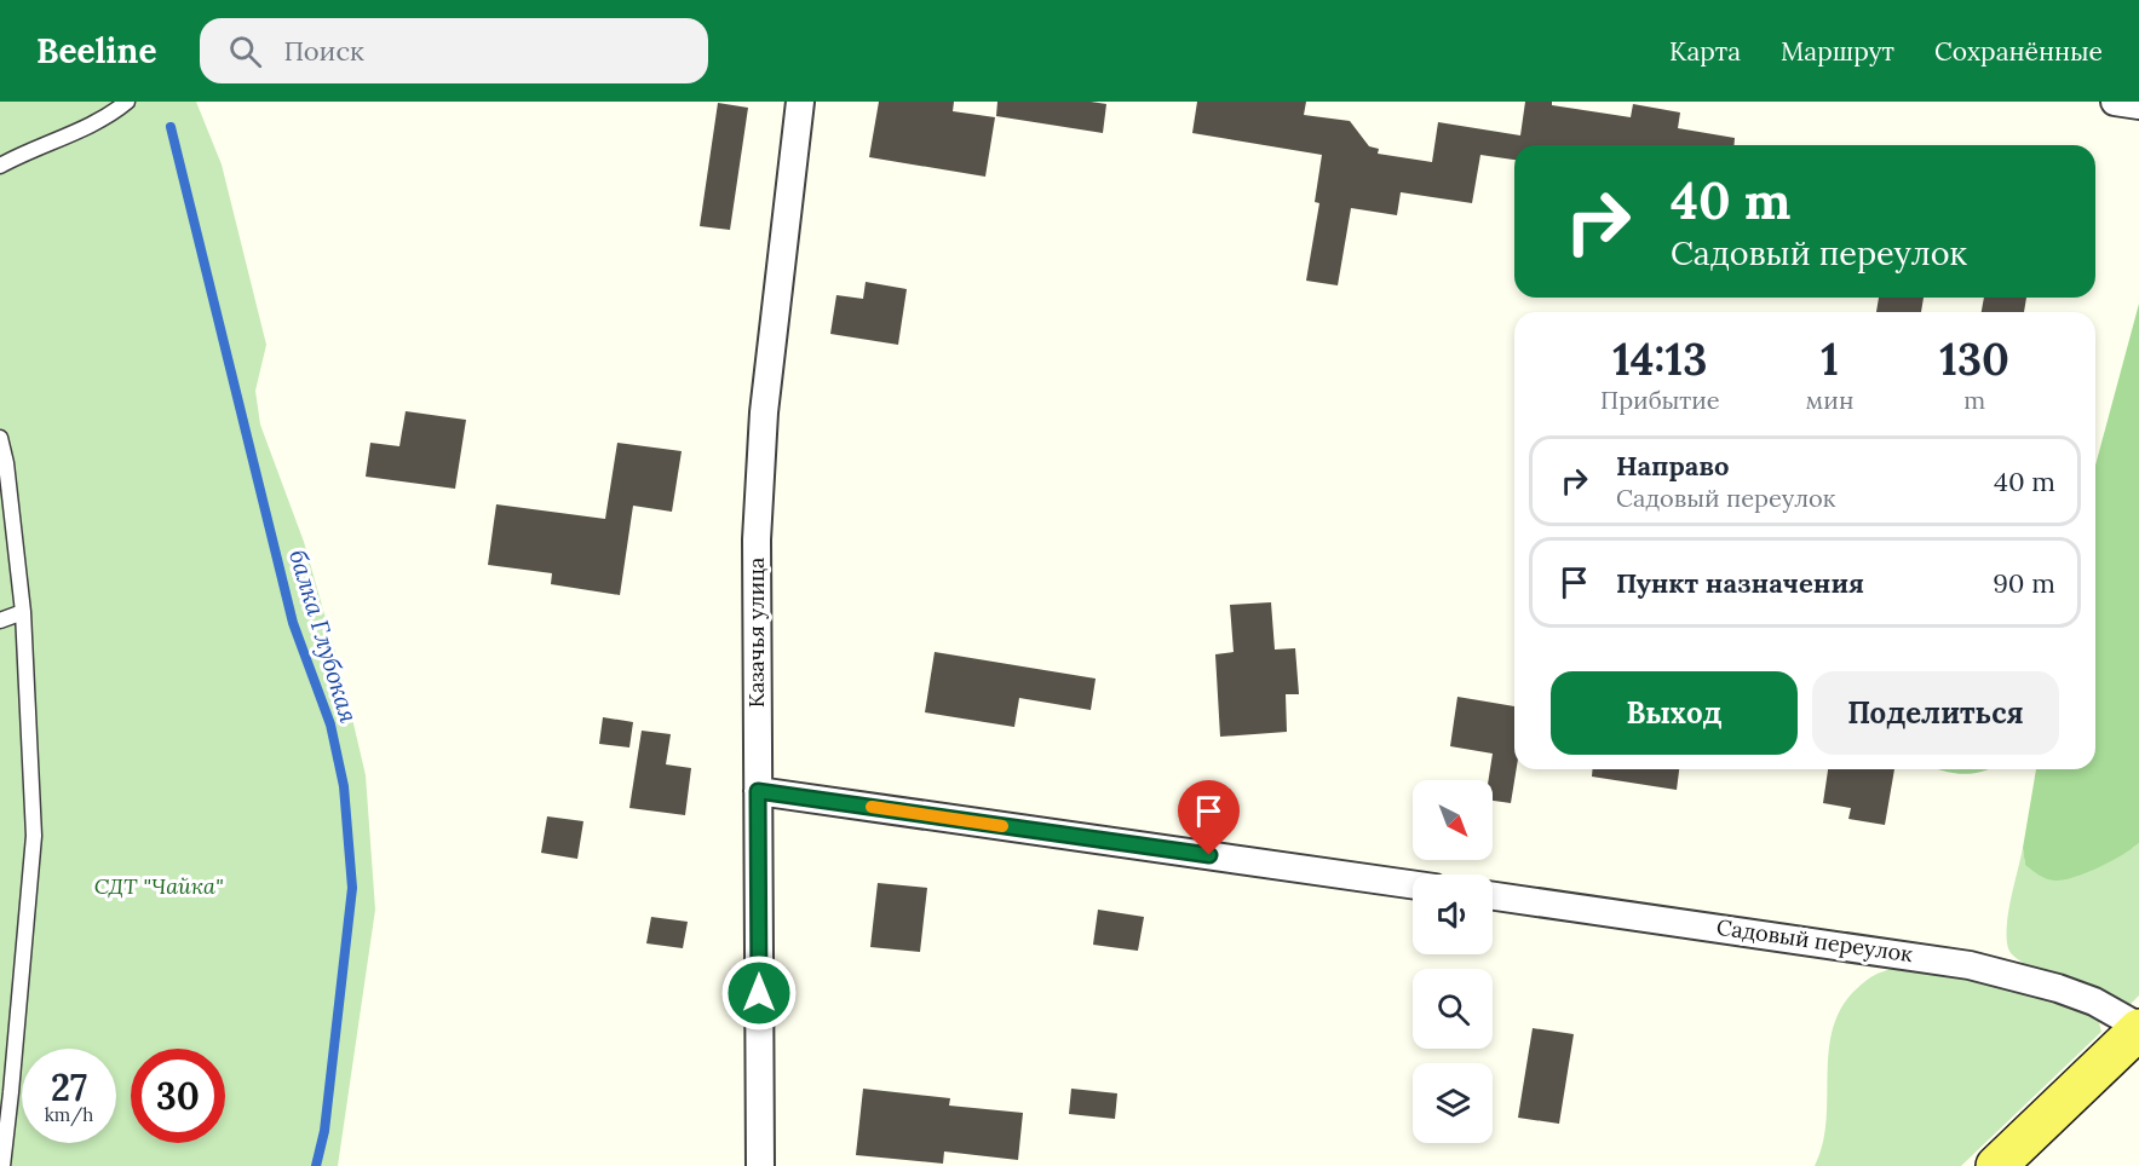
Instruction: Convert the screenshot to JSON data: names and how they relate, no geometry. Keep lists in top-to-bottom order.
{
  "streets": {
    "street": ["Казачья улица", "Садовый переулок"]
  },
  "water": ["балка Глубокая"],
  "parks": ["СДТ \"Чайка\""],
  "north": "bottom right",
  "page": {
    "header": "Beeline",
    "search": "Поиск",
    "nav": ["Карта", "Маршрут", "Сохранённые"],
    "turn": ["40 m", "Садовый переулок"],
    "eta": [
      "14:13",
      "Прибытие",
      "1",
      "мин",
      "130",
      "m"
    ],
    "list": [
      {
        "name": "Направо",
        "note": "Садовый переулок",
        "value": "40 m"
      },
      {
        "name": "Пункт назначения",
        "value": "90 m"
      }
    ],
    "buttons": ["Выход", "Поделиться"],
    "speed": "27 km/h",
    "limit": "30"
  }
}
